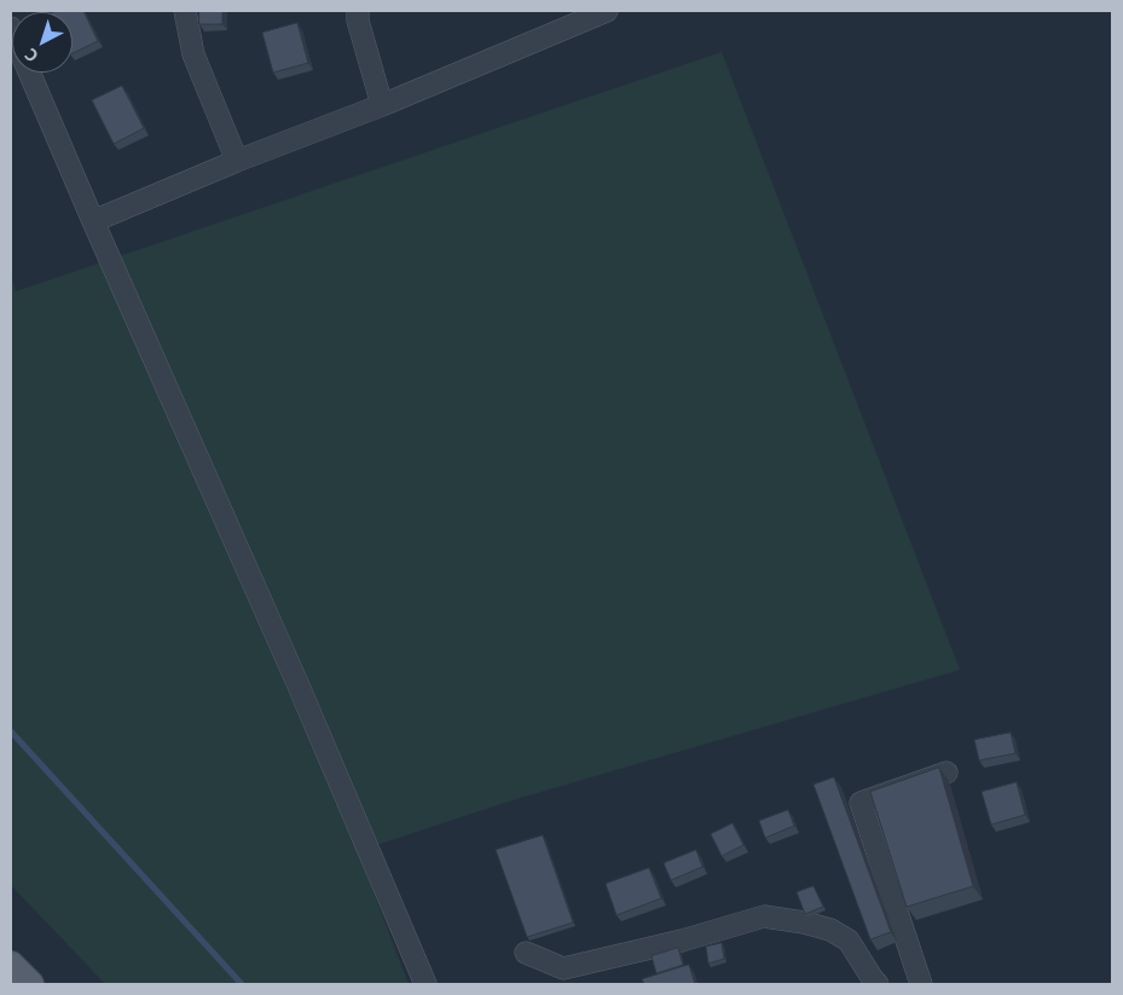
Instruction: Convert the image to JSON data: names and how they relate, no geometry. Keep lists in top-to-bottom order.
{
  "north": "bottom left"
}
